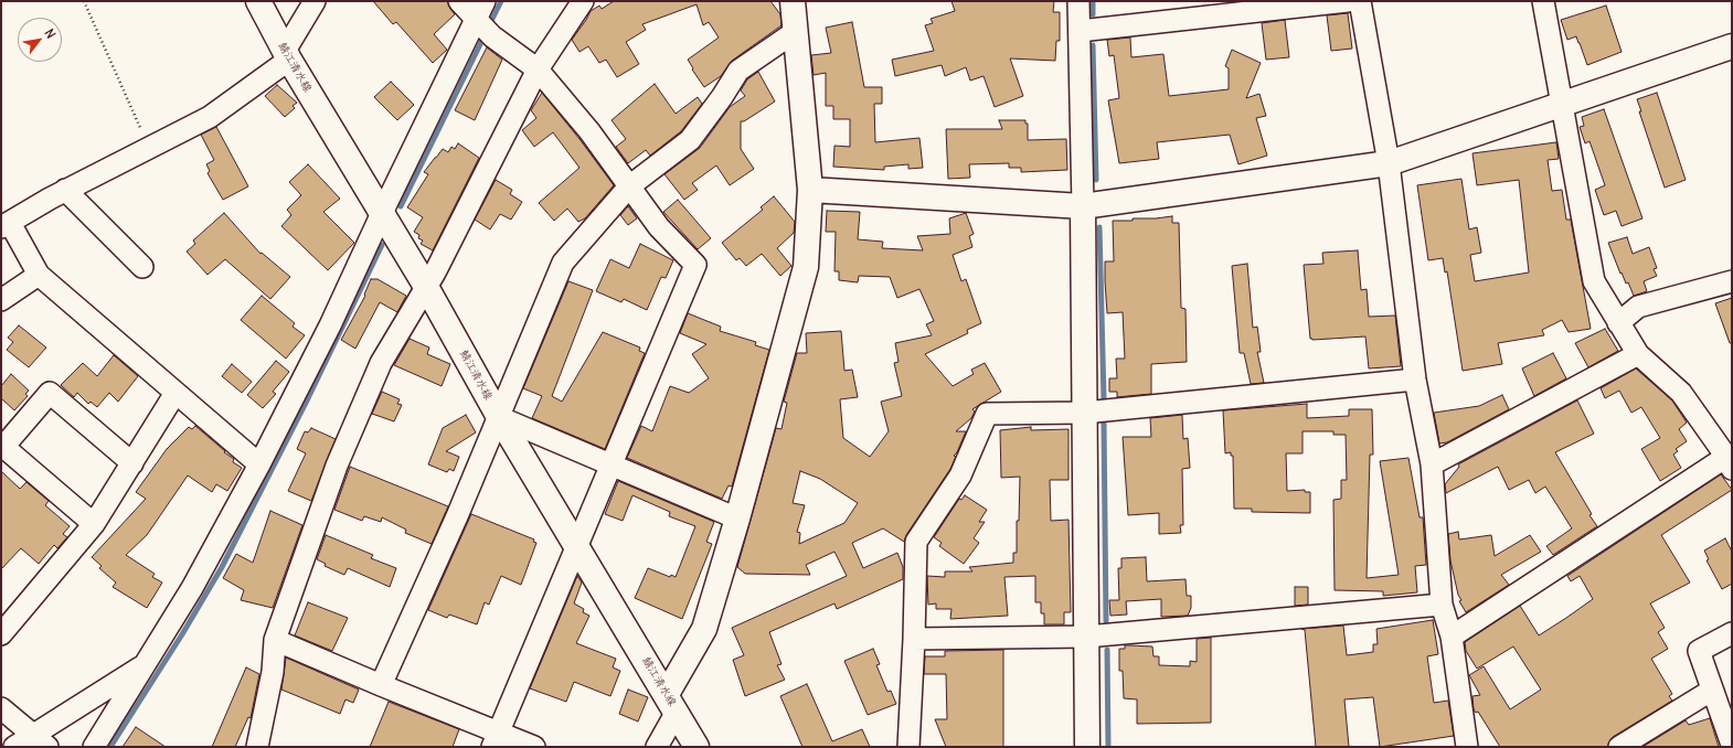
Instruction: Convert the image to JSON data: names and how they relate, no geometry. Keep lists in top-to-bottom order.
{
  "streets": {
    "street": ["鯖江清水線"]
  },
  "north": "top right"
}
